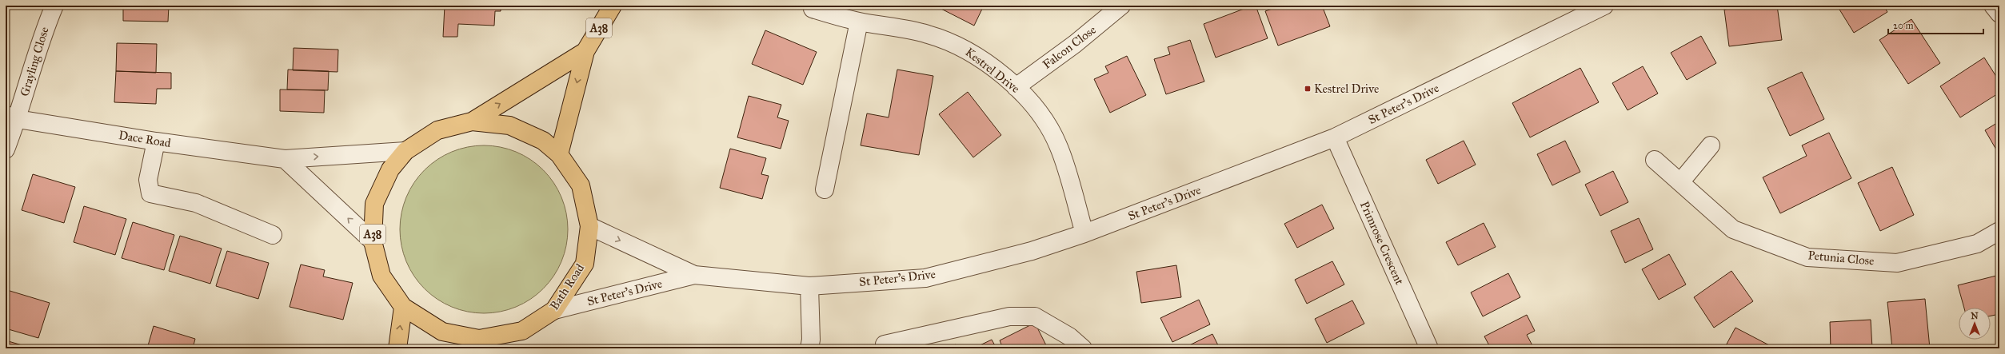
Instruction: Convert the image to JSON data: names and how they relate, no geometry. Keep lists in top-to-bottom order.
{
  "streets": {
    "main road": ["A38", "Bath Road"],
    "street": [
      "Falcon Close",
      "Grayling Close",
      "Kestrel Drive",
      "St Peter's Drive",
      "Dace Road",
      "Primrose Crescent",
      "Petunia Close"
    ]
  },
  "crossings": [
    ["Falcon Close", "Kestrel Drive"],
    ["Grayling Close", "Dace Road"],
    ["Kestrel Drive", "St Peter's Drive"],
    ["St Peter's Drive", "Primrose Crescent"],
    ["St Peter's Drive", "Bath Road"],
    ["Dace Road", "Bath Road"]
  ],
  "places": {
    "transit": ["Kestrel Drive"]
  },
  "scale_bar": "20 m",
  "north": "top"
}
